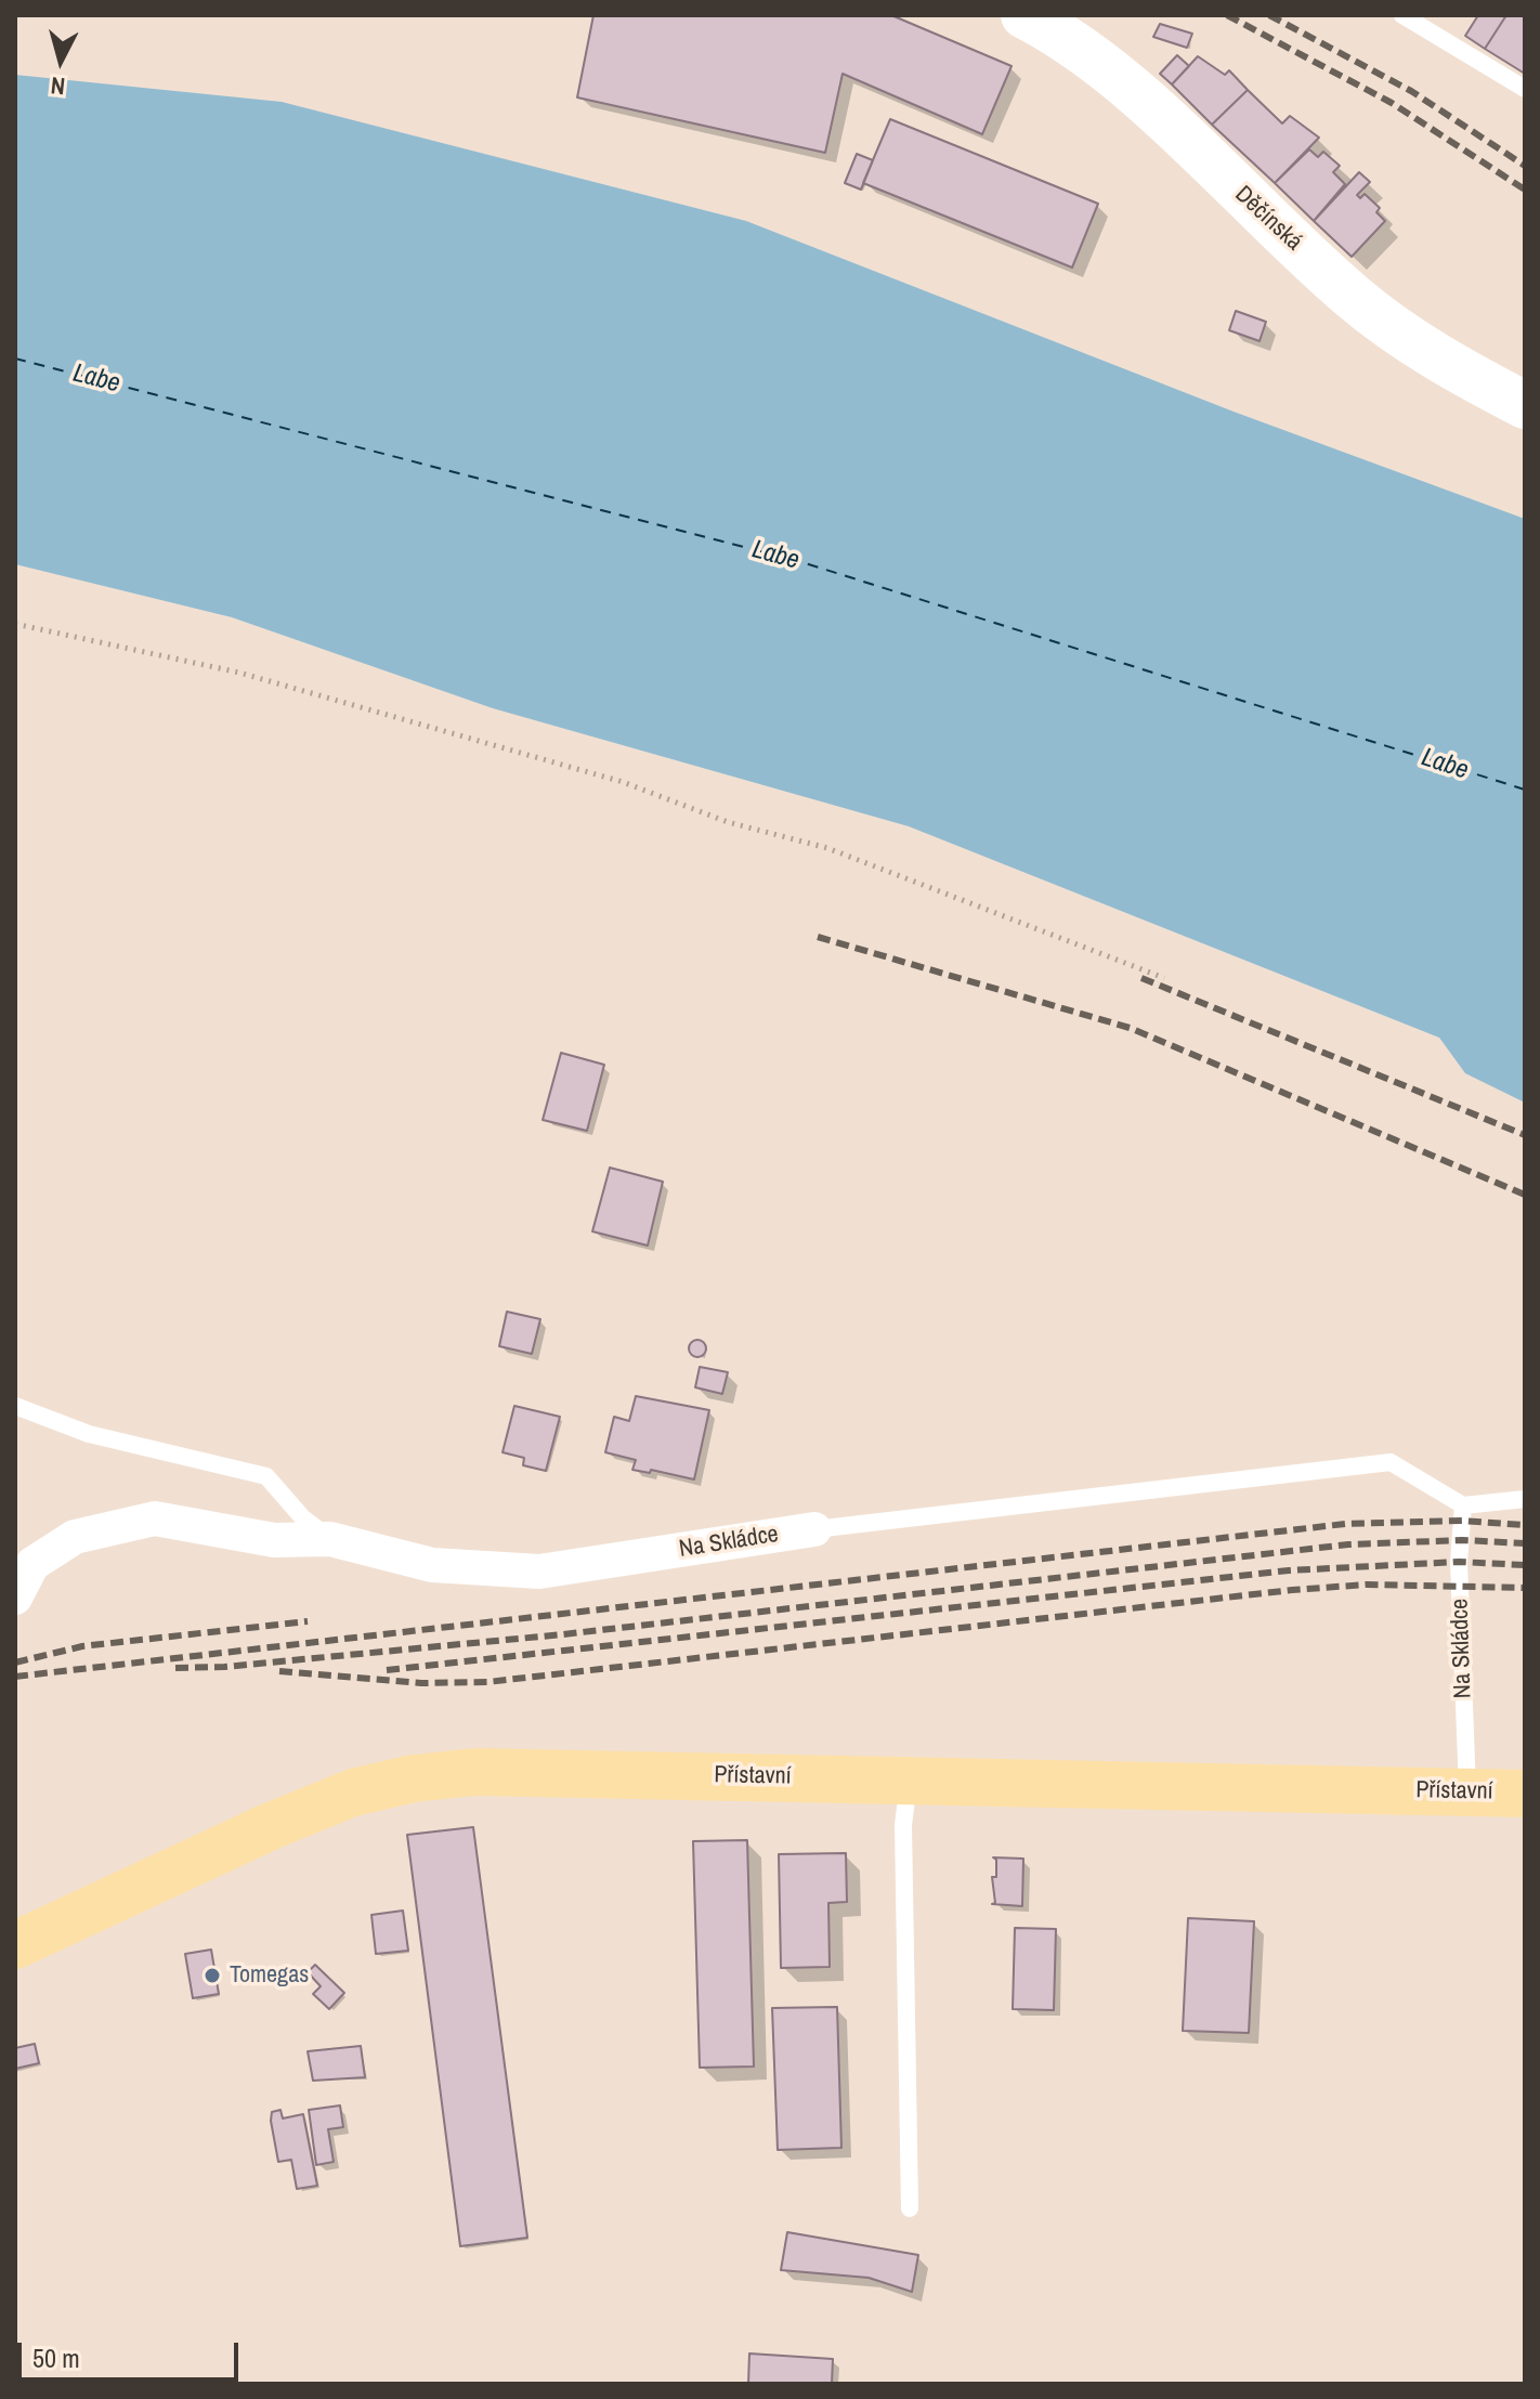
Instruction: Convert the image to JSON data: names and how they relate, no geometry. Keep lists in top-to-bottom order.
{
  "streets": {
    "main road": ["Děčínská", "Přístavní"],
    "street": ["Na Skládce"]
  },
  "crossings": [
    ["Na Skládce", "Přístavní"]
  ],
  "water": ["Labe"],
  "places": ["Tomegas"],
  "scale_bar": "50 m",
  "north": "bottom"
}
